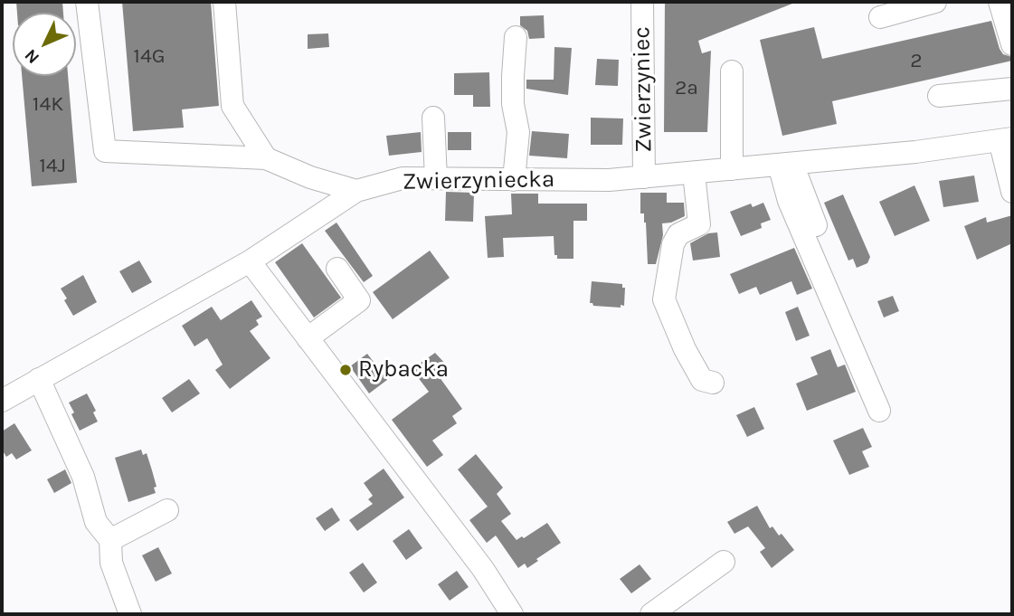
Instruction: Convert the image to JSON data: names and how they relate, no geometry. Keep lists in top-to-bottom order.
{
  "streets": {
    "street": ["Zwierzyniec", "Zwierzyniecka"]
  },
  "crossings": [
    ["Zwierzyniec", "Zwierzyniecka"]
  ],
  "places": ["Rybacka"],
  "house_numbers": [
    "14G",
    "2",
    "2a",
    "14K",
    "14J"
  ],
  "north": "bottom left"
}
